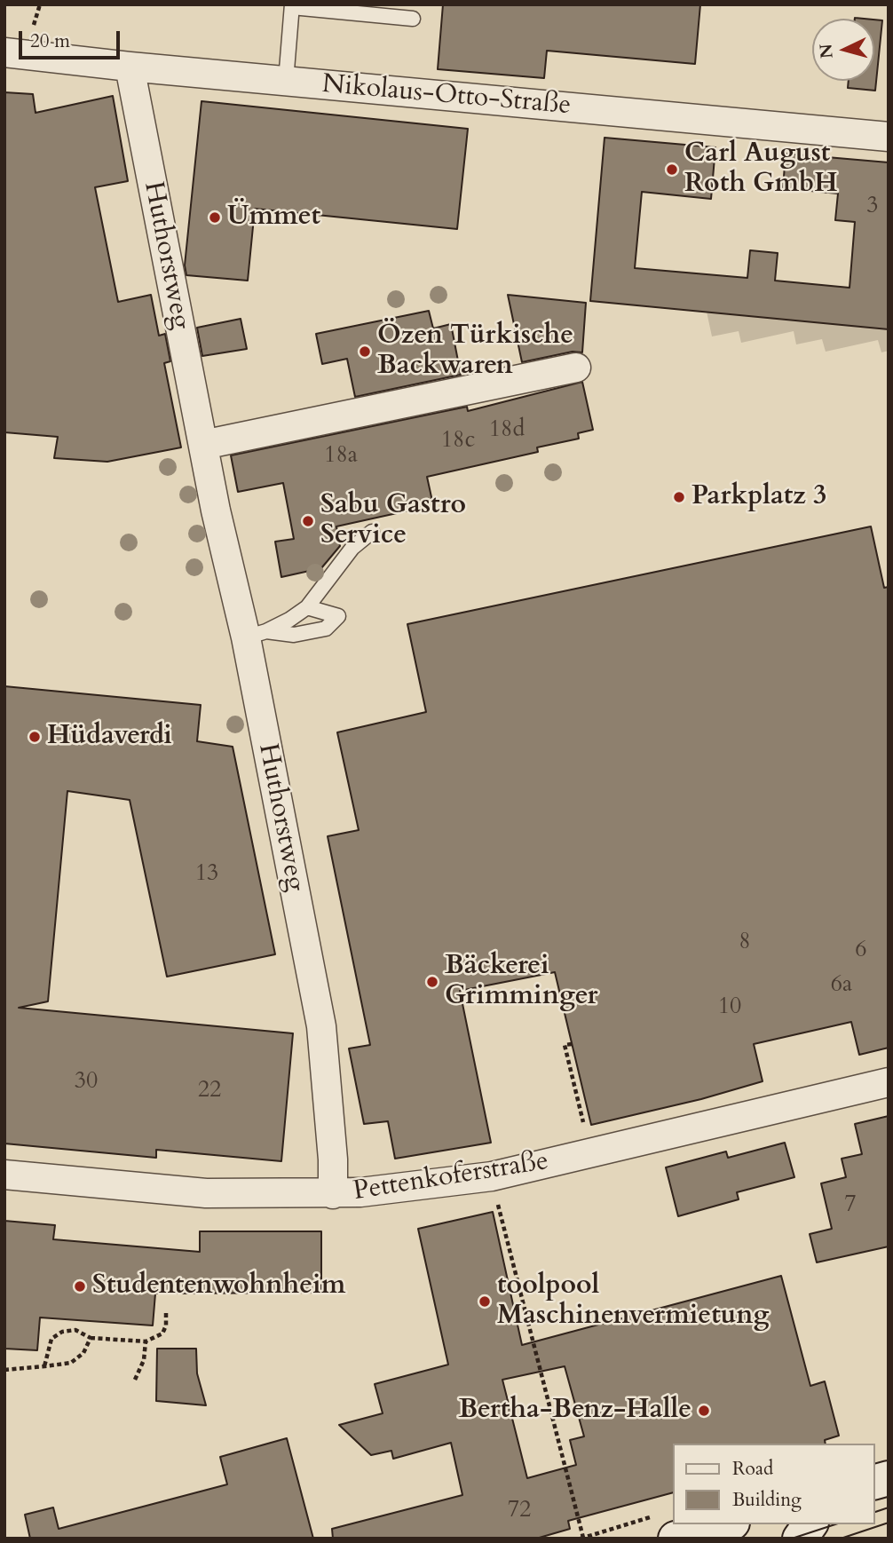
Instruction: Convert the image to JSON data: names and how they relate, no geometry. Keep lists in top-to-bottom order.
{
  "streets": {
    "street": ["Nikolaus-Otto-Straße", "Huthorstweg", "Pettenkoferstraße"]
  },
  "crossings": [
    ["Nikolaus-Otto-Straße", "Huthorstweg"],
    ["Huthorstweg", "Pettenkoferstraße"]
  ],
  "places": [
    "Carl August Roth GmbH",
    "Ümmet",
    "Özen Türkische Backwaren",
    "Parkplatz 3",
    "Sabu Gastro Service",
    "Hüdaverdi",
    "Bäckerei Grimminger",
    "Studentenwohnheim",
    "toolpool Maschinenvermietung",
    "Bertha-Benz-Halle"
  ],
  "house_numbers": [
    "3",
    "18d",
    "18c",
    "18a",
    "13",
    "8",
    "6",
    "6a",
    "10",
    "30",
    "22",
    "7",
    "72"
  ],
  "legend": ["Road", "Building"],
  "scale_bar": "20 m",
  "north": "left"
}
